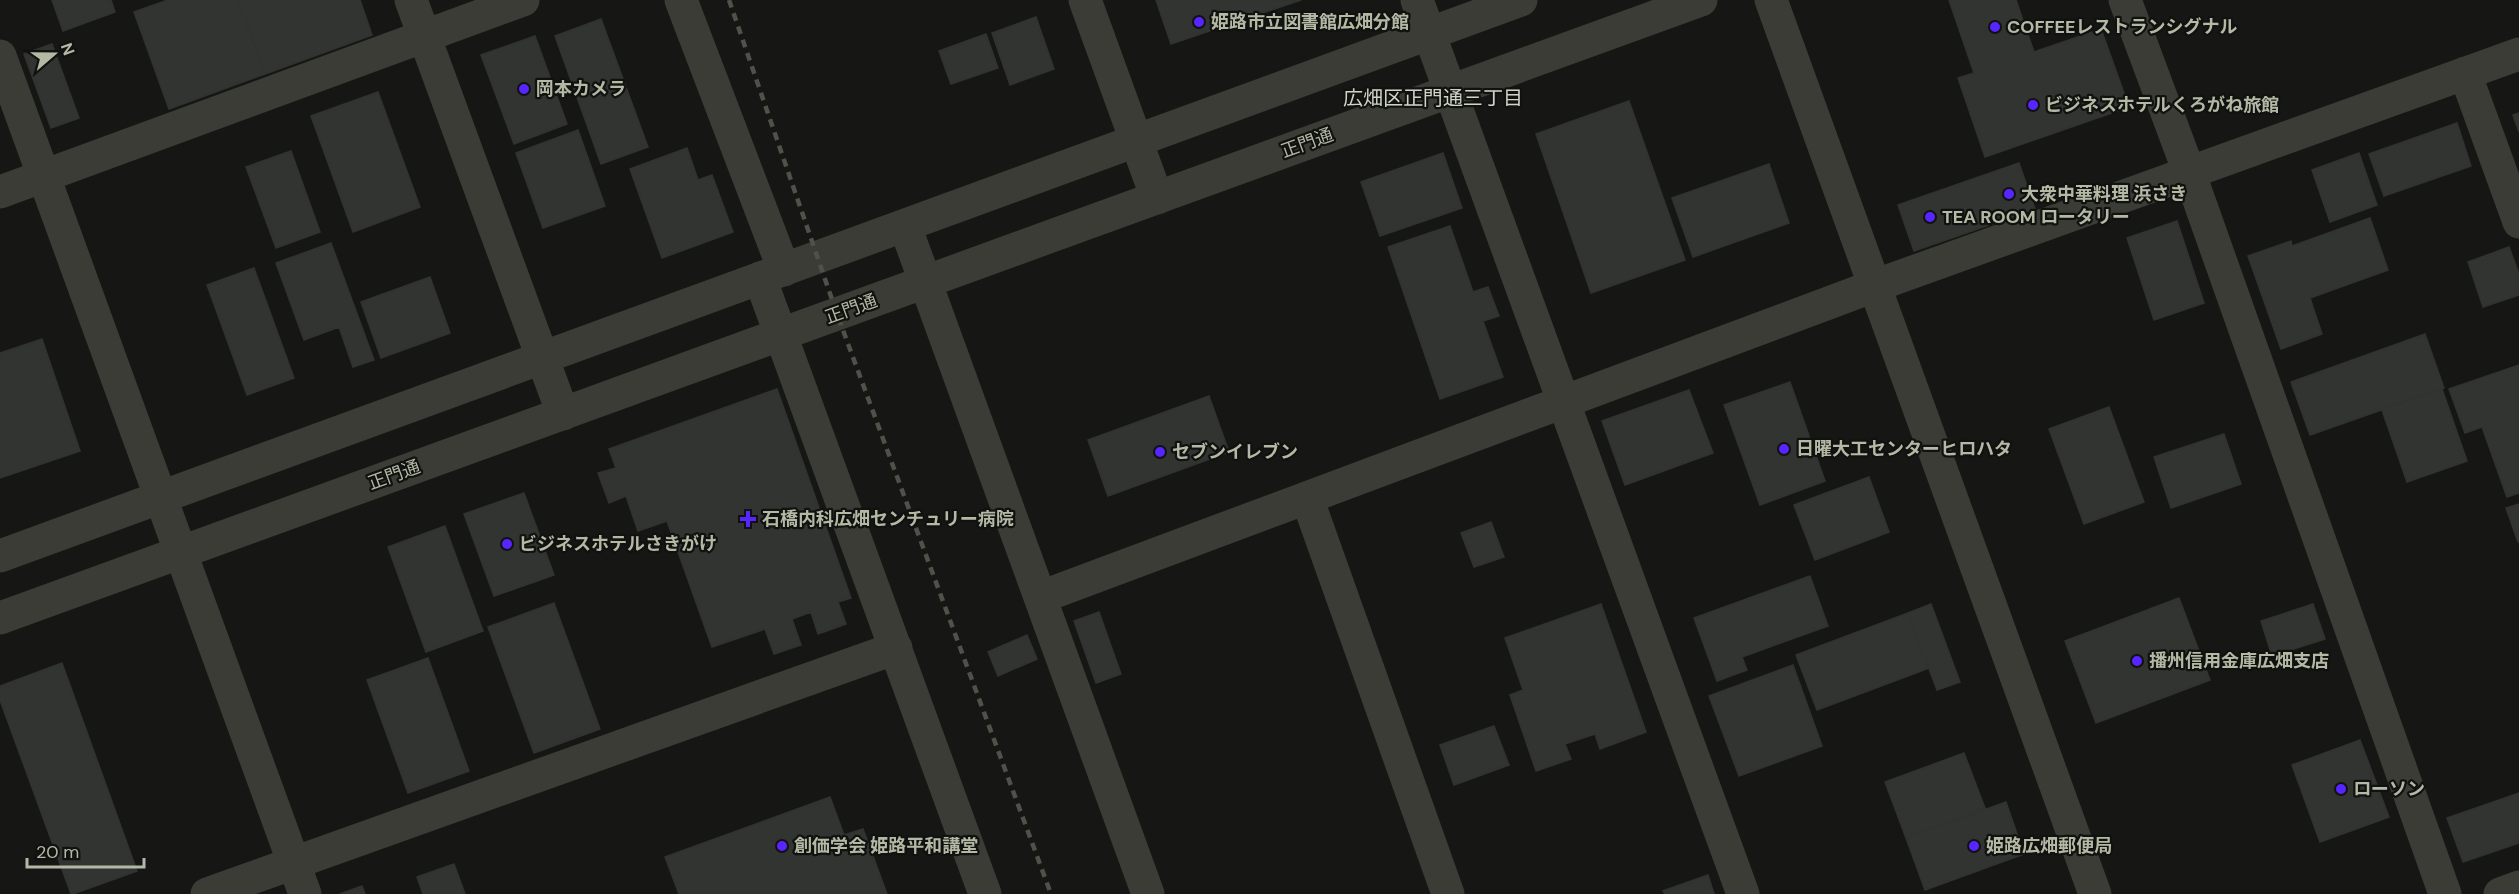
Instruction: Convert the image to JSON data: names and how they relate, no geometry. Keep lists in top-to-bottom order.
{
  "streets": {
    "street": ["正門通"]
  },
  "districts": ["広畑区正門通三丁目"],
  "places": {
    "other": [
      "姫路市立図書館広畑分館",
      "COFFEEレストランシグナル",
      "岡本カメラ",
      "ビジネスホテルくろがね旅館",
      "大衆中華料理 浜さき",
      "TEA ROOM ロータリー",
      "日曜大工センターヒロハタ",
      "セブンイレブン",
      "ビジネスホテルさきがけ",
      "播州信用金庫広畑支店",
      "ローソン",
      "創価学会 姫路平和講堂",
      "姫路広畑郵便局"
    ],
    "health": ["石橋内科広畑センチュリー病院"]
  },
  "scale_bar": "20 m",
  "north": "right"
}
